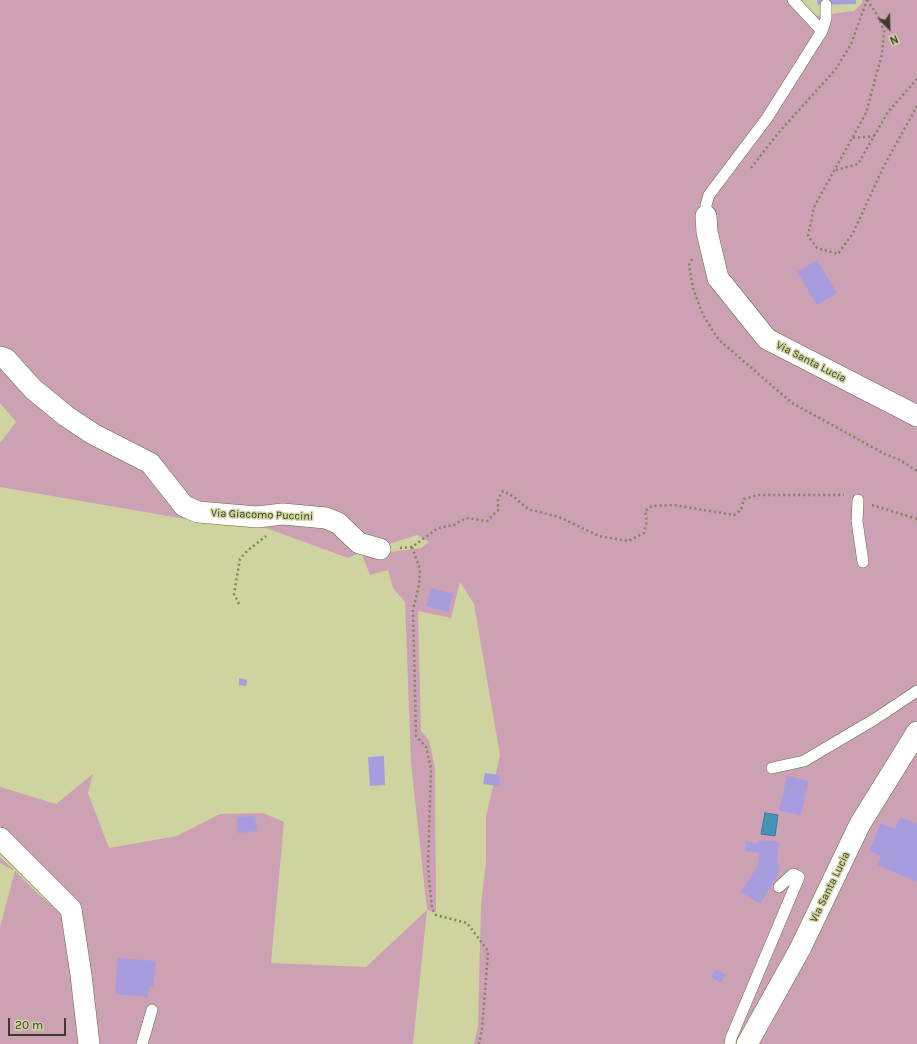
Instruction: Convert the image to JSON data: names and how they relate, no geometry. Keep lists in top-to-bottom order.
{
  "streets": {
    "street": ["Via Santa Lucia", "Via Giacomo Puccini"]
  },
  "scale_bar": "20 m",
  "north": "bottom right"
}
